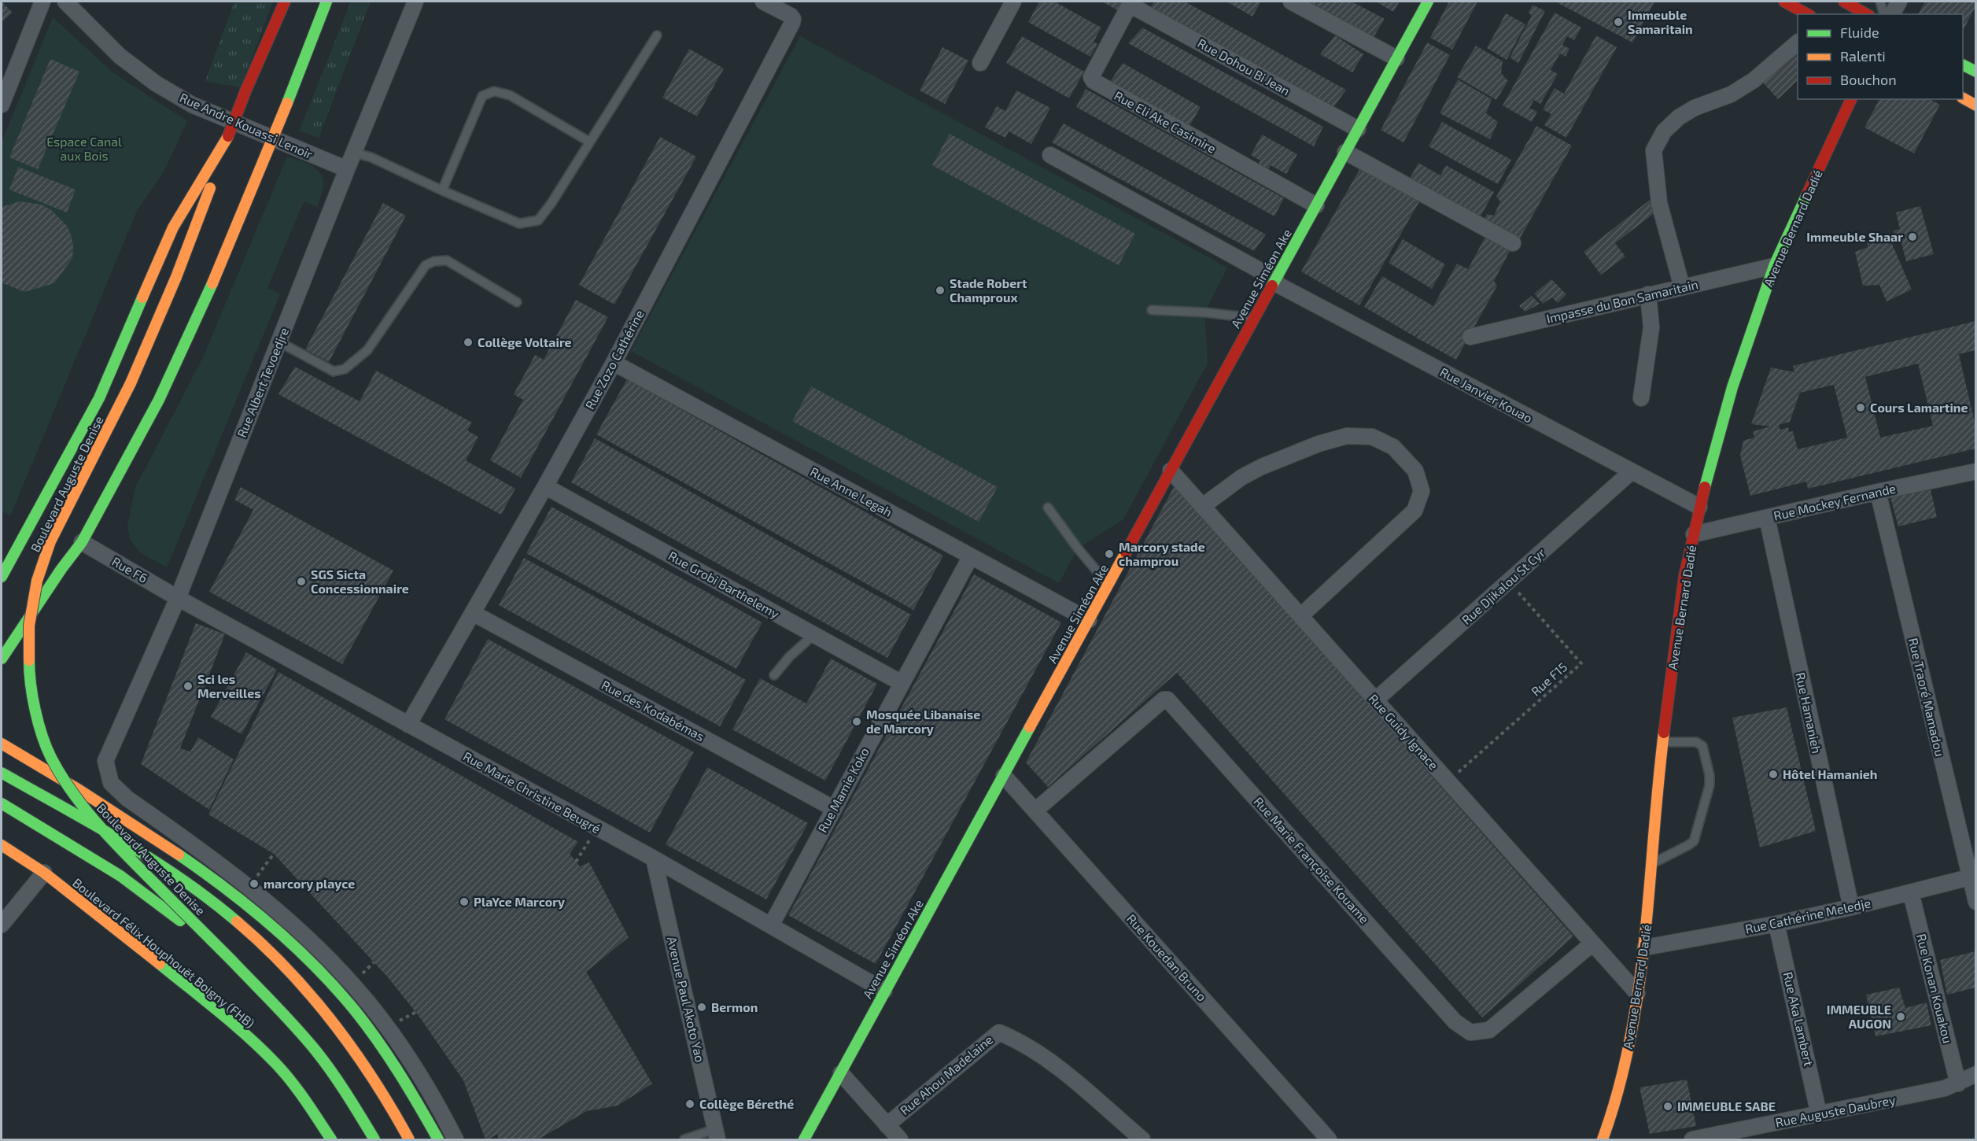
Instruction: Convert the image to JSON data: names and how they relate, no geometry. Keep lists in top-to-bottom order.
{
  "streets": {
    "main road": [
      "Avenue Bernard Dadié",
      "Avenue Siméon Ake",
      "Boulevard Auguste Denise",
      "Boulevard Félix Houphouët Boigny (FHB)"
    ],
    "street": [
      "Rue Dohou Bi Jean",
      "Rue Eli Ake Casimire",
      "Rue Andre Kouassi Lenoir",
      "Impasse du Bon Samaritain",
      "Rue Zozo Cathérine",
      "Rue Albert Tevoedjre",
      "Rue Janvier Kouao",
      "Rue Anne Legah",
      "Rue Mockey Fernande",
      "Rue F6",
      "Rue Grobi Barthelemy",
      "Rue Djikalou St Cyr",
      "Rue Traoré Mamadou",
      "Rue des Kodabémas",
      "Rue Hamanieh",
      "Rue Guidy Ignace",
      "Rue Mamie Koko",
      "Rue Marie Christine Beugré",
      "Rue Marie Françoise Kouame",
      "Rue Cathérine Meledje",
      "Rue Kouedan Bruno",
      "Rue Konan Kouakou",
      "Avenue Paul Akoto Yao",
      "Rue Aka Lambert",
      "Rue Ahou Madelaine",
      "Rue Auguste Daubrey"
    ],
    "path": ["Rue F15"]
  },
  "crossings": [
    ["Rue Dohou Bi Jean", "Rue Eli Ake Casimire"],
    ["Rue Dohou Bi Jean", "Avenue Siméon Ake"],
    ["Rue Eli Ake Casimire", "Avenue Siméon Ake"],
    ["Rue Andre Kouassi Lenoir", "Rue Albert Tevoedjre"],
    ["Avenue Bernard Dadié", "Impasse du Bon Samaritain"],
    ["Avenue Bernard Dadié", "Rue Janvier Kouao"],
    ["Avenue Bernard Dadié", "Rue Mockey Fernande"],
    ["Avenue Bernard Dadié", "Rue Guidy Ignace"],
    ["Avenue Bernard Dadié", "Rue Cathérine Meledje"],
    ["Avenue Siméon Ake", "Rue Janvier Kouao"],
    ["Avenue Siméon Ake", "Rue Anne Legah"],
    ["Avenue Siméon Ake", "Rue Guidy Ignace"],
    ["Avenue Siméon Ake", "Rue Marie Christine Beugré"],
    ["Avenue Siméon Ake", "Rue Kouedan Bruno"],
    ["Rue Zozo Cathérine", "Rue Anne Legah"],
    ["Rue Zozo Cathérine", "Rue Grobi Barthelemy"],
    ["Rue Zozo Cathérine", "Rue des Kodabémas"],
    ["Rue Zozo Cathérine", "Rue Marie Christine Beugré"],
    ["Rue Albert Tevoedjre", "Rue F6"],
    ["Rue Albert Tevoedjre", "Rue Marie Christine Beugré"],
    ["Rue Janvier Kouao", "Rue Djikalou St Cyr"],
    ["Rue Anne Legah", "Rue Mamie Koko"],
    ["Rue Mockey Fernande", "Rue Traoré Mamadou"],
    ["Rue Mockey Fernande", "Rue Hamanieh"],
    ["Rue F6", "Rue Marie Christine Beugré"],
    ["Rue Grobi Barthelemy", "Rue Mamie Koko"],
    ["Rue Djikalou St Cyr", "Rue F15"],
    ["Rue Djikalou St Cyr", "Rue Guidy Ignace"],
    ["Rue F15", "Rue Guidy Ignace"],
    ["Rue Traoré Mamadou", "Rue Cathérine Meledje"],
    ["Rue des Kodabémas", "Rue Mamie Koko"],
    ["Rue Hamanieh", "Rue Cathérine Meledje"],
    ["Rue Guidy Ignace", "Rue Marie Françoise Kouame"],
    ["Rue Mamie Koko", "Rue Marie Christine Beugré"],
    ["Rue Marie Christine Beugré", "Avenue Paul Akoto Yao"],
    ["Rue Marie Françoise Kouame", "Rue Kouedan Bruno"],
    ["Rue Cathérine Meledje", "Rue Konan Kouakou"],
    ["Rue Cathérine Meledje", "Rue Aka Lambert"],
    ["Rue Konan Kouakou", "Rue Auguste Daubrey"],
    ["Rue Aka Lambert", "Rue Auguste Daubrey"]
  ],
  "parks": ["Espace Canal aux Bois"],
  "places": [
    "Immeuble Samaritain",
    "Immeuble Shaar",
    "Stade Robert Champroux",
    "Collège Voltaire",
    "Cours Lamartine",
    "Marcory stade champrou",
    "SGS Sicta Concessionnaire",
    "Sci les Merveilles",
    "Mosquée Libanaise de Marcory",
    "Hôtel Hamanieh",
    "marcory playce",
    "PlaYce Marcory",
    "Bermon",
    "IMMEUBLE AUGON",
    "Collège Bérethé",
    "IMMEUBLE SABE"
  ],
  "legend": ["Fluide", "Ralenti", "Bouchon"]
}
